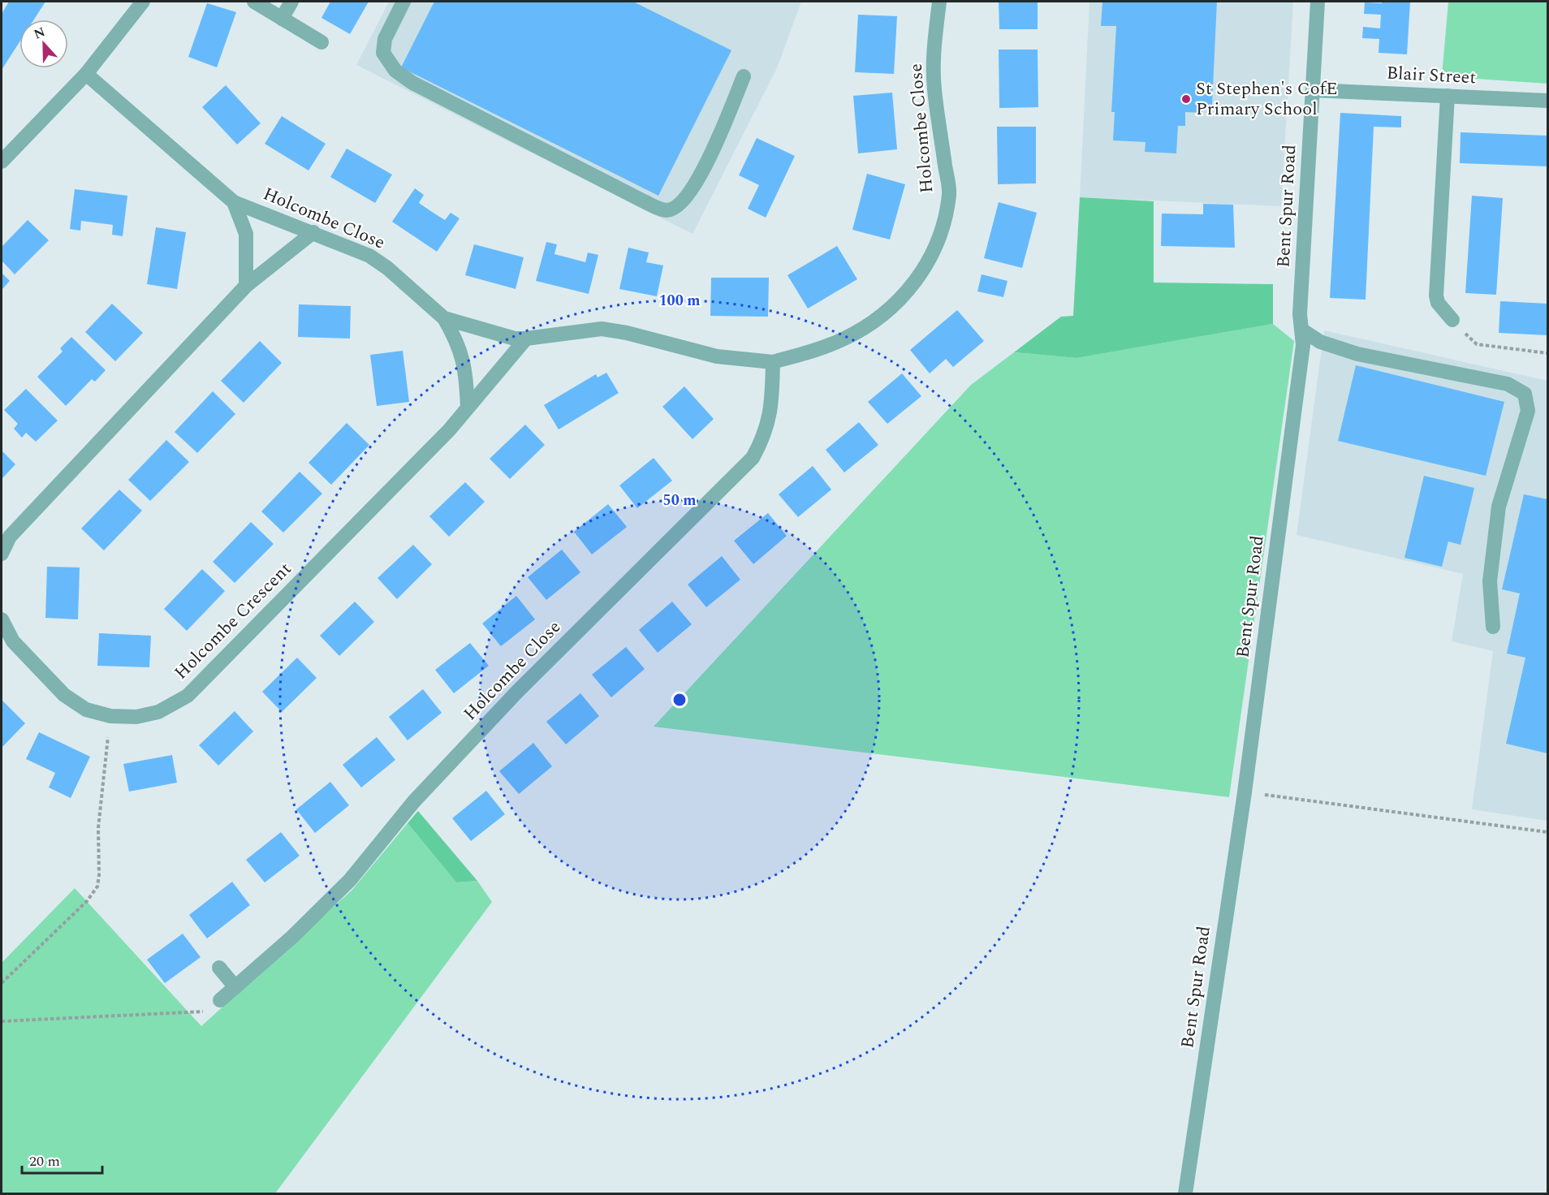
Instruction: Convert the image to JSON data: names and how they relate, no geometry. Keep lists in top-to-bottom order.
{
  "streets": {
    "street": [
      "Blair Street",
      "Holcombe Close",
      "Bent Spur Road",
      "Holcombe Crescent"
    ]
  },
  "crossings": [
    ["Blair Street", "Bent Spur Road"],
    ["Holcombe Close", "Holcombe Crescent"]
  ],
  "places": ["St Stephen's CofE Primary School"],
  "scale_bar": "20 m",
  "north": "top",
  "rings": ["100 m", "50 m"]
}
